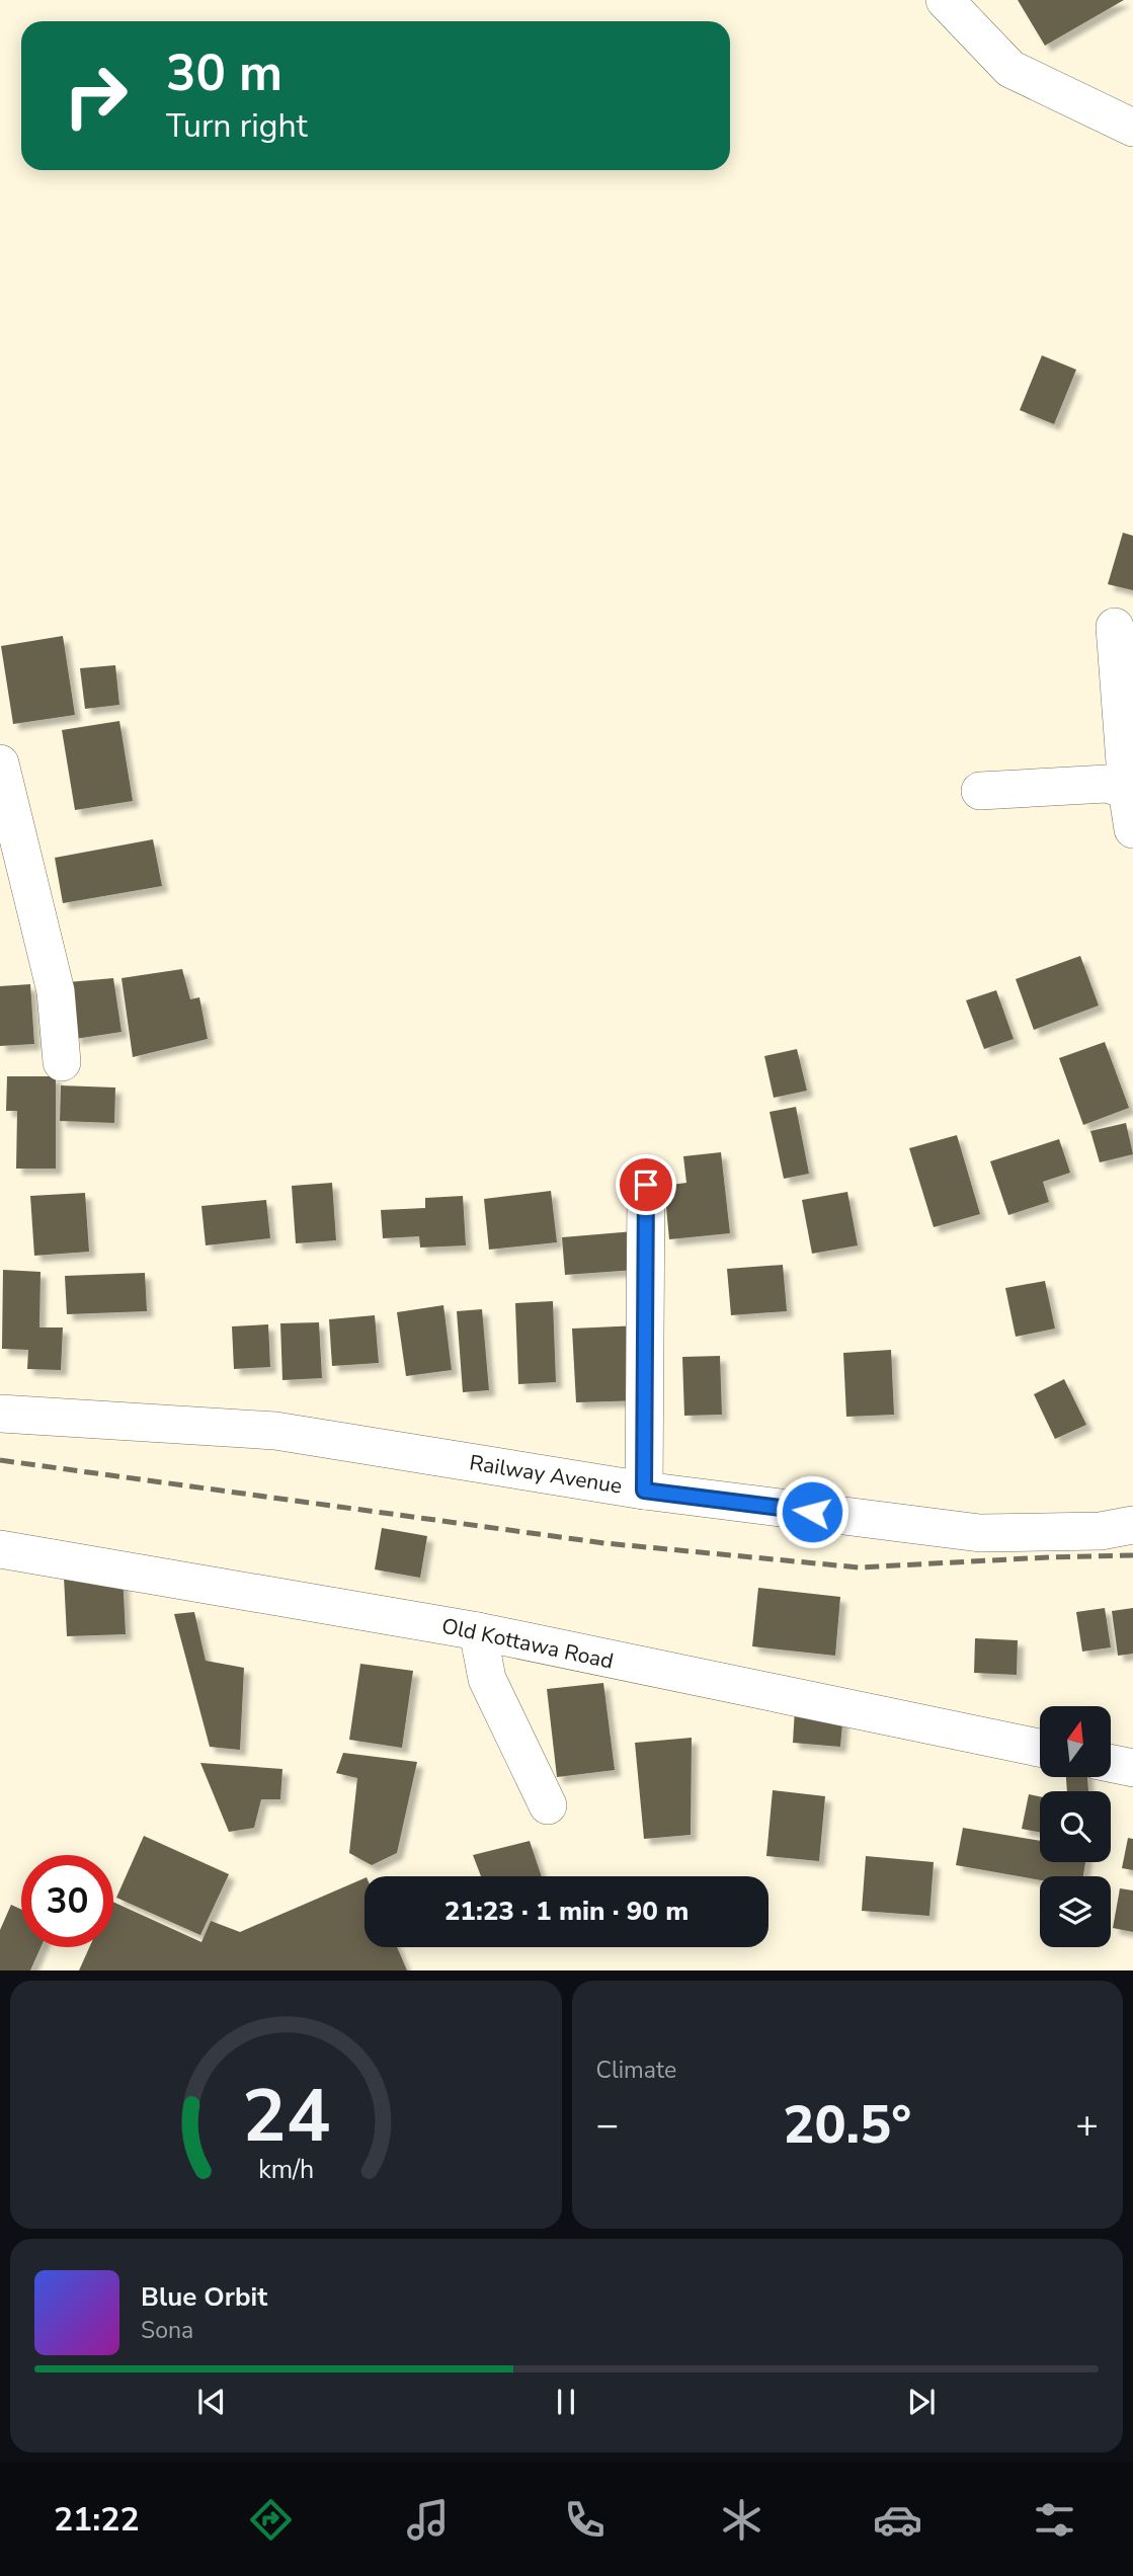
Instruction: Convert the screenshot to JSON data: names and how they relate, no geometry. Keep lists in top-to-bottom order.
{
  "streets": {
    "street": ["Railway Avenue", "Old Kottawa Road"]
  },
  "north": "top",
  "page": {
    "turn": ["30 m", "Turn right"],
    "limit": "30",
    "trip": "21:23 · 1 min · 90 m",
    "tile": "Climate",
    "heat": ["−", "20.5°", "+"],
    "song": ["Blue Orbit", "Sona"],
    "tabs": "21:22",
    "gauge": ["24", "km/h"]
  }
}
